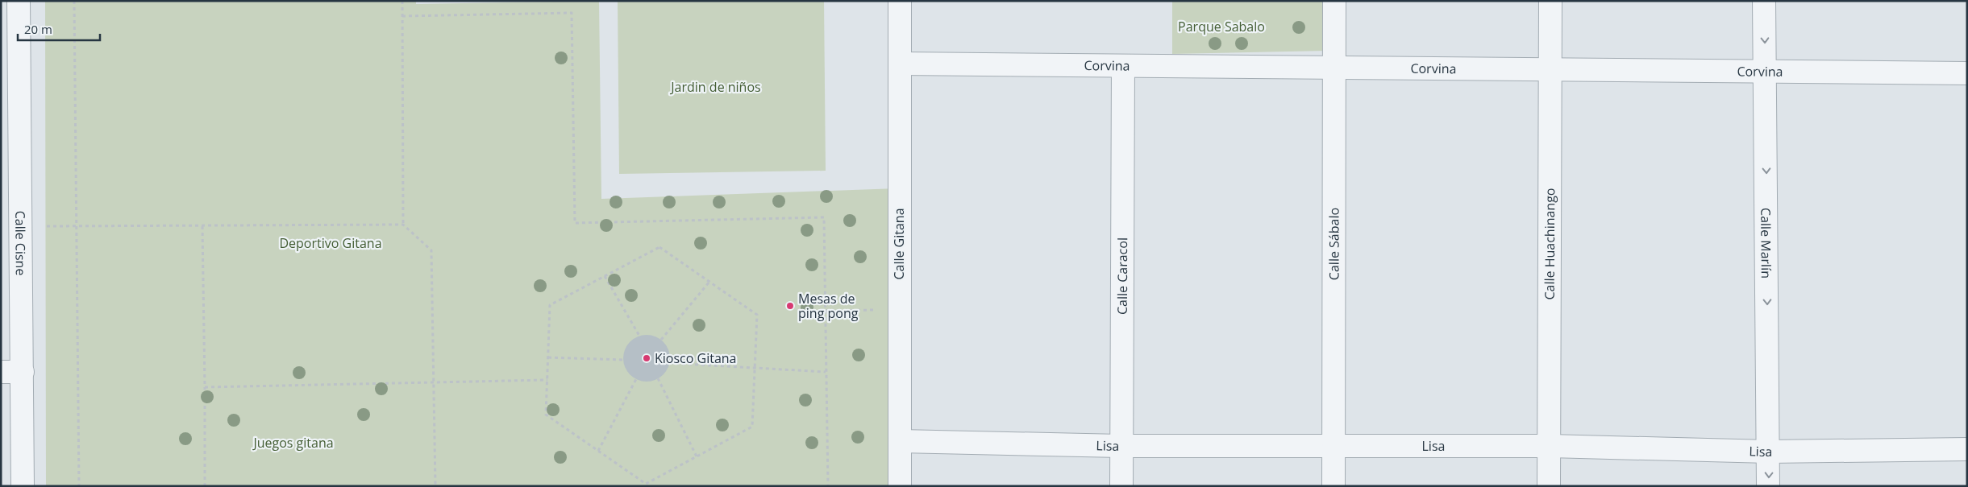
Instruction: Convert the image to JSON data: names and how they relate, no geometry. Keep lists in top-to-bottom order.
{
  "streets": {
    "street": [
      "Corvina",
      "Calle Cisne",
      "Calle Huachinango",
      "Calle Gitana",
      "Calle Sábalo",
      "Calle Marlín",
      "Calle Caracol",
      "Lisa"
    ]
  },
  "crossings": [
    ["Corvina", "Calle Huachinango"],
    ["Corvina", "Calle Gitana"],
    ["Corvina", "Calle Sábalo"],
    ["Corvina", "Calle Marlín"],
    ["Corvina", "Calle Caracol"],
    ["Calle Huachinango", "Lisa"],
    ["Calle Gitana", "Lisa"],
    ["Calle Sábalo", "Lisa"],
    ["Calle Marlín", "Lisa"],
    ["Calle Caracol", "Lisa"]
  ],
  "one_way": ["Calle Marlín"],
  "parks": [
    "Parque Sabalo",
    "Jardin de niños",
    "Deportivo Gitana",
    "Juegos gitana"
  ],
  "places": ["Mesas de ping pong", "Kiosco Gitana"],
  "scale_bar": "20 m"
}
